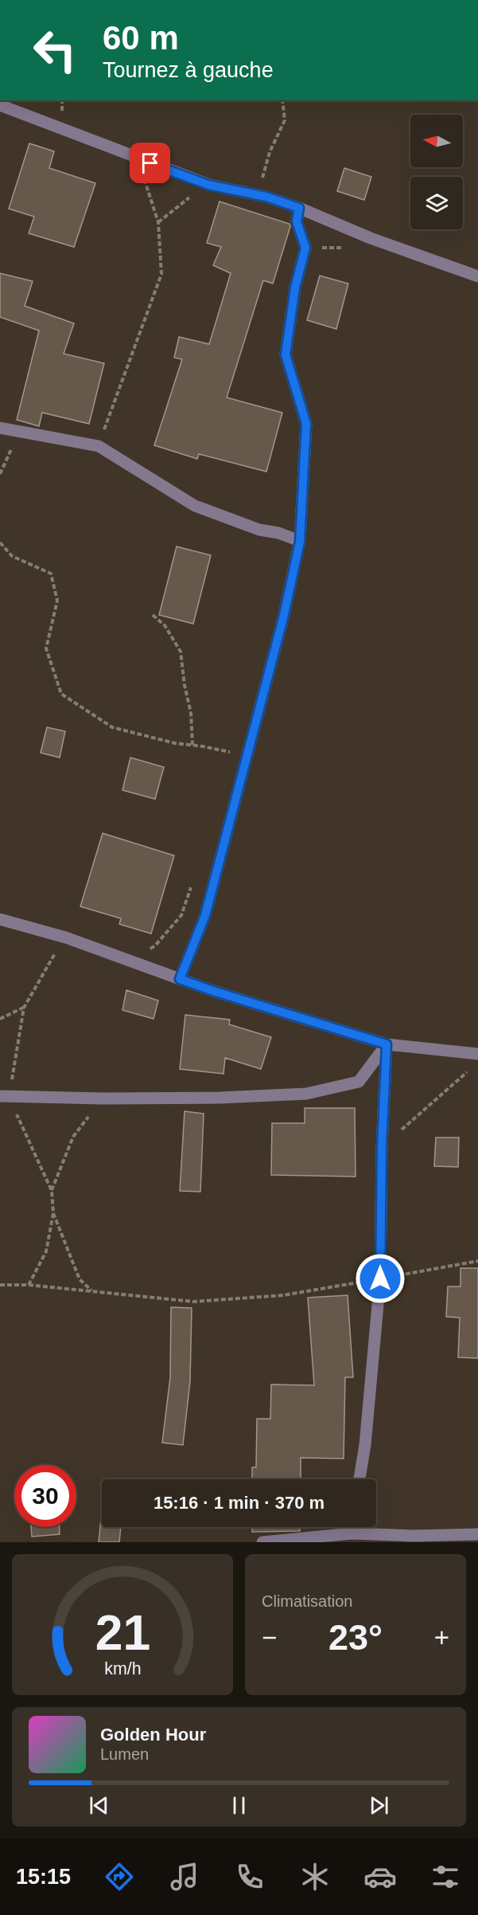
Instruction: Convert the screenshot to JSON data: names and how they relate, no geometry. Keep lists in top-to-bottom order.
{
  "north": "left",
  "page": {
    "turn": ["60 m", "Tournez à gauche"],
    "limit": "30",
    "trip": "15:16 · 1 min · 370 m",
    "tile": "Climatisation",
    "heat": ["−", "23°", "+"],
    "song": ["Golden Hour", "Lumen"],
    "tabs": "15:15",
    "gauge": ["21", "km/h"]
  }
}
